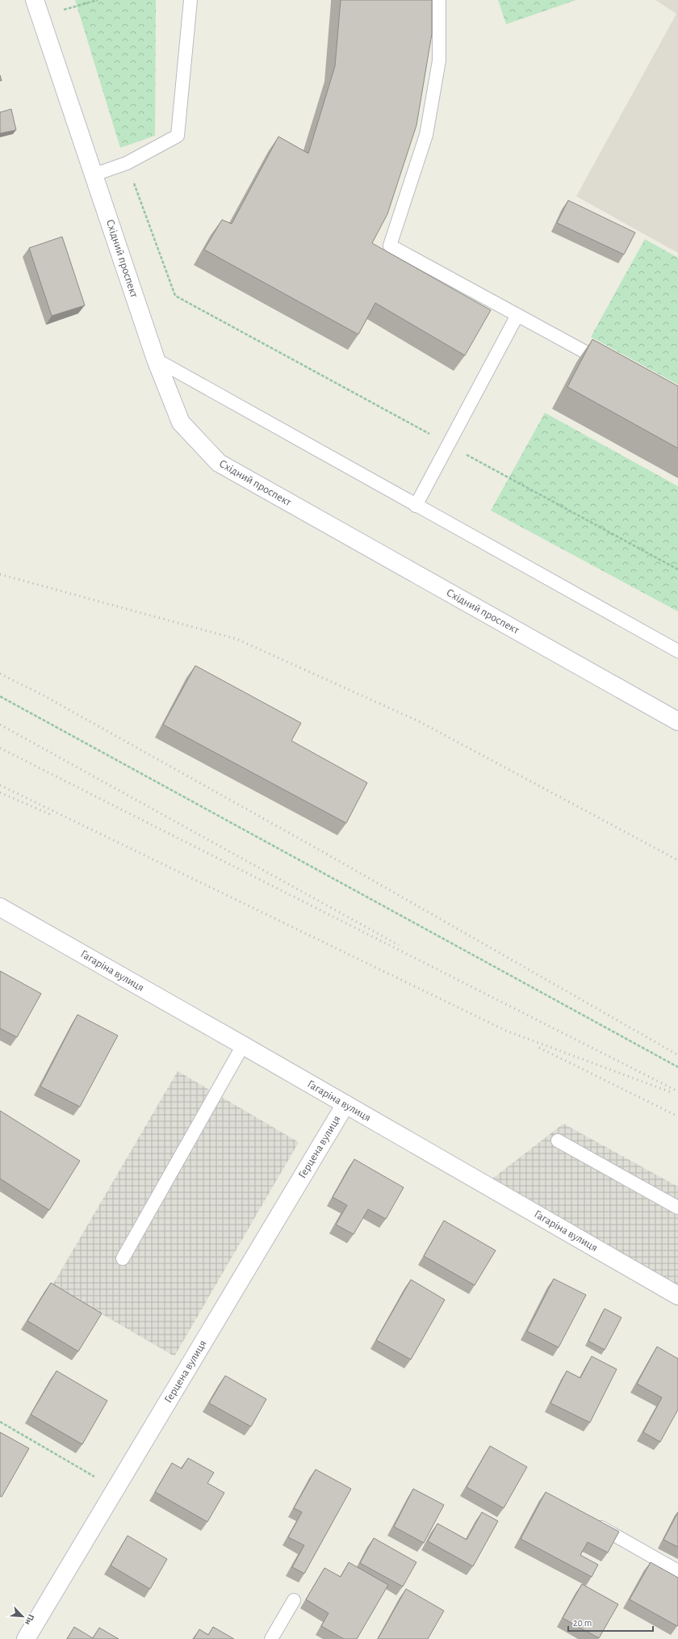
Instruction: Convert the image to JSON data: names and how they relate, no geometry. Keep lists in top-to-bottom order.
{
  "streets": {
    "street": ["Східний проспект", "Гагаріна вулиця", "Герцена вулиця"]
  },
  "crossings": [
    ["Гагаріна вулиця", "Герцена вулиця"]
  ],
  "scale_bar": "20 m",
  "north": "bottom right"
}
